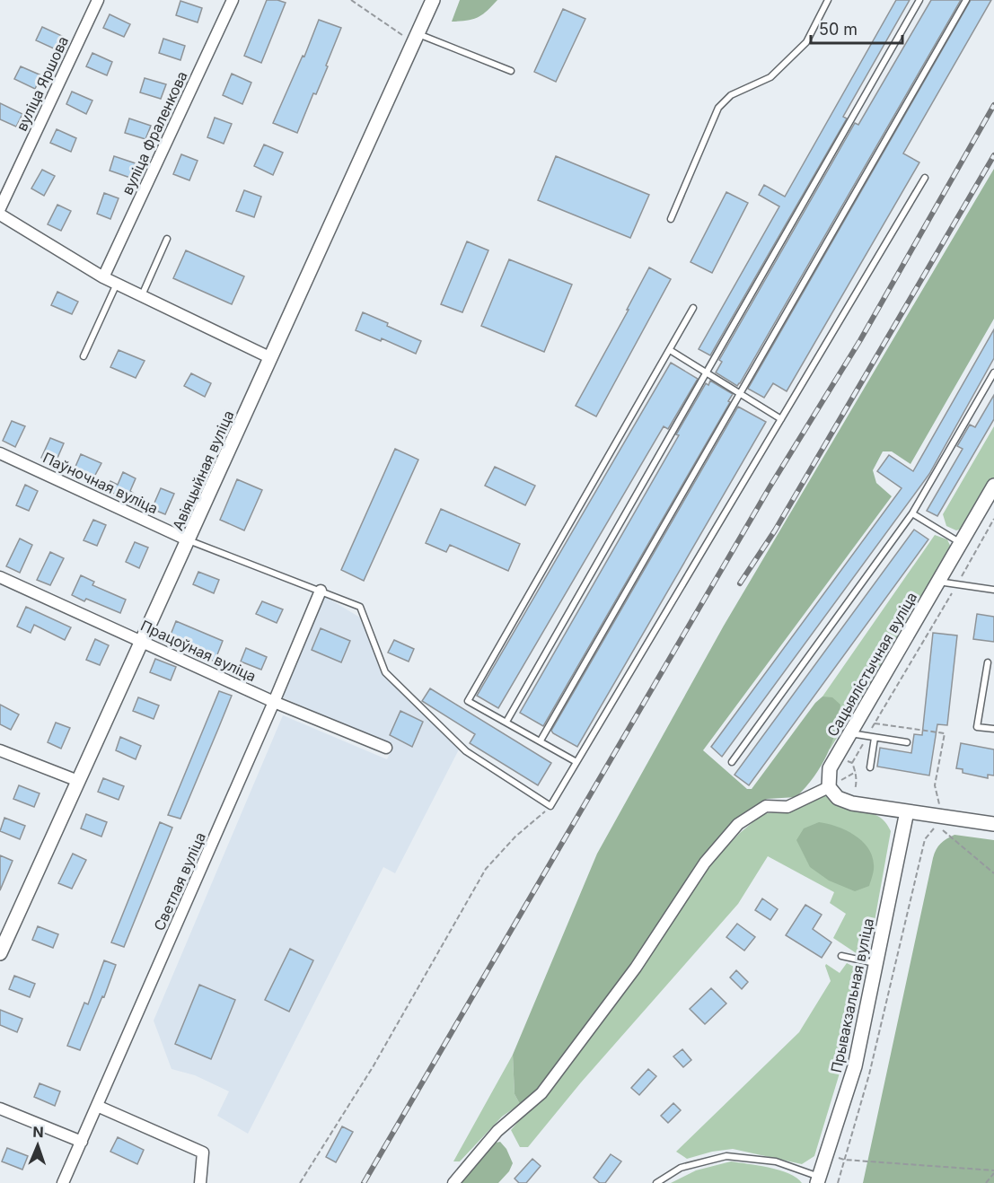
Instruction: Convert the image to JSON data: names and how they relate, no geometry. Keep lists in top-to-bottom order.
{
  "streets": {
    "street": [
      "вуліца Яршова",
      "вуліца Фраленкова",
      "Авіяцыйная вуліца",
      "Паўночная вуліца",
      "Працоўная вуліца",
      "Сацыялістычная вуліца",
      "Светлая вуліца",
      "Прывакзальная вуліца"
    ]
  },
  "crossings": [
    ["Авіяцыйная вуліца", "Паўночная вуліца"],
    ["Авіяцыйная вуліца", "Працоўная вуліца"],
    ["Працоўная вуліца", "Светлая вуліца"]
  ],
  "scale_bar": "50 m",
  "north": "top"
}
